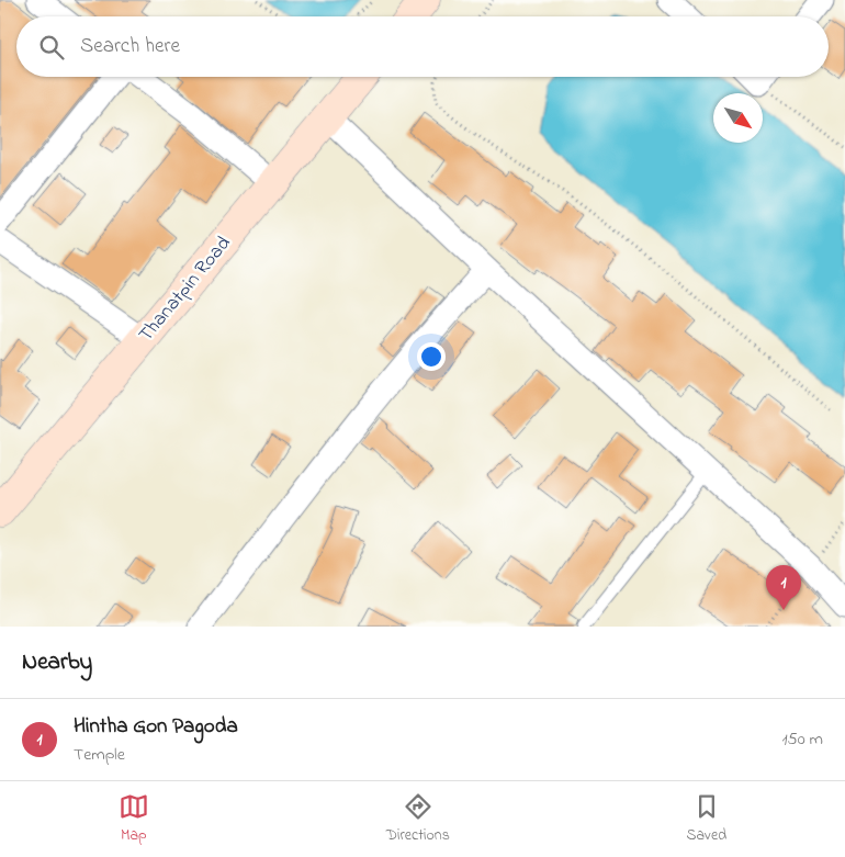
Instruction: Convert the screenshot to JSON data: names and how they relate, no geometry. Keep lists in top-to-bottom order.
{
  "streets": {
    "main road": ["Thanatpin Road"]
  },
  "north": "bottom right",
  "page": {
    "search": "Search here",
    "pins": "1",
    "heading": "Nearby",
    "list": [
      {
        "mark": "1",
        "name": "Hintha Gon Pagoda",
        "note": "Temple",
        "value": "150 m"
      }
    ],
    "nav": ["Map", "Directions", "Saved"]
  }
}
